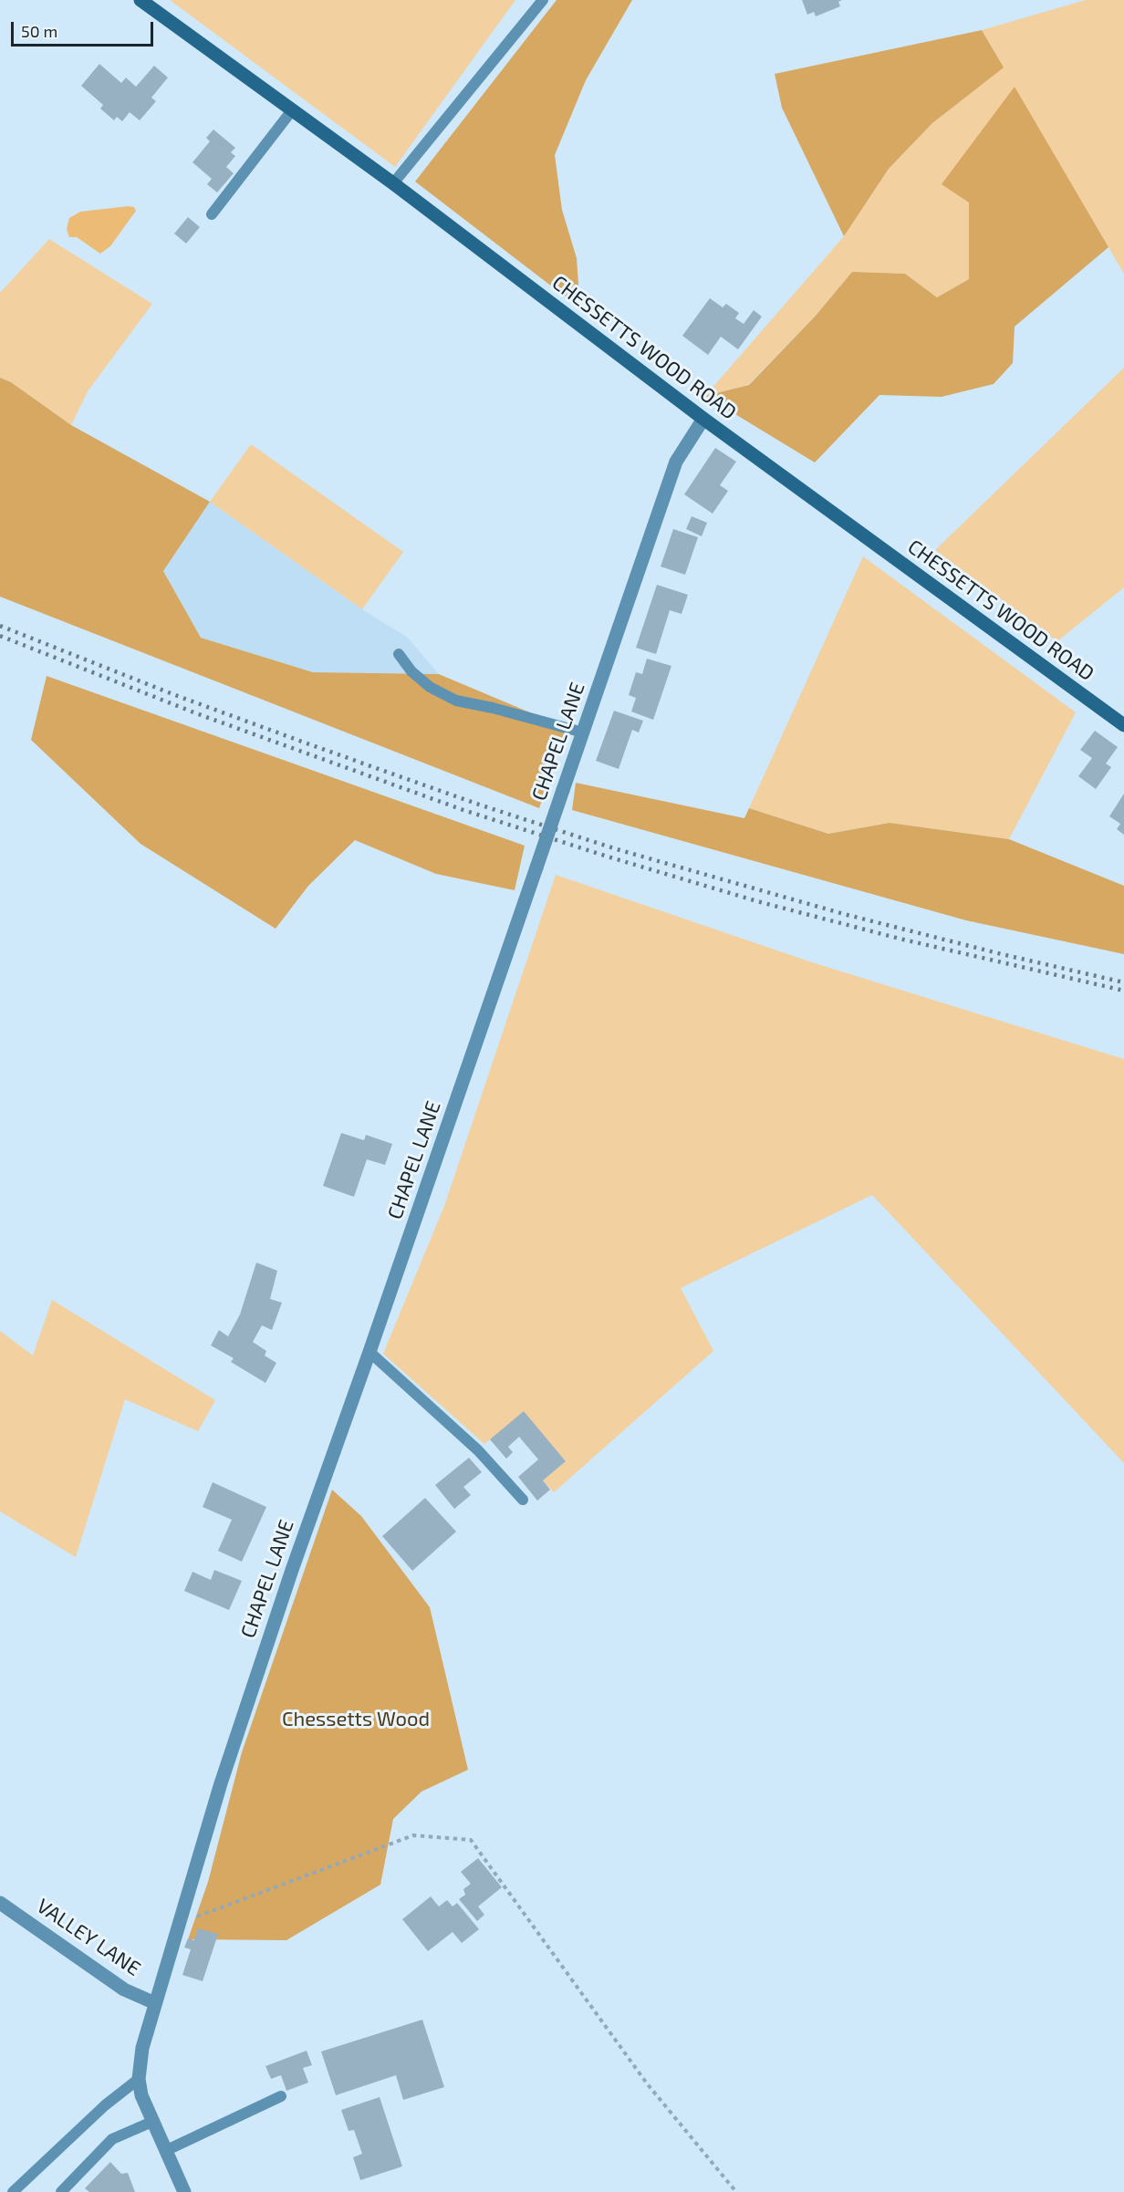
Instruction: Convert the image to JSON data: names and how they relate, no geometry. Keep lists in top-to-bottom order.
{
  "streets": {
    "street": ["CHESSETTS WOOD ROAD", "CHAPEL LANE", "VALLEY LANE"]
  },
  "crossings": [
    ["CHESSETTS WOOD ROAD", "CHAPEL LANE"],
    ["CHAPEL LANE", "VALLEY LANE"]
  ],
  "parks": ["Chessetts Wood"],
  "scale_bar": "50 m"
}
